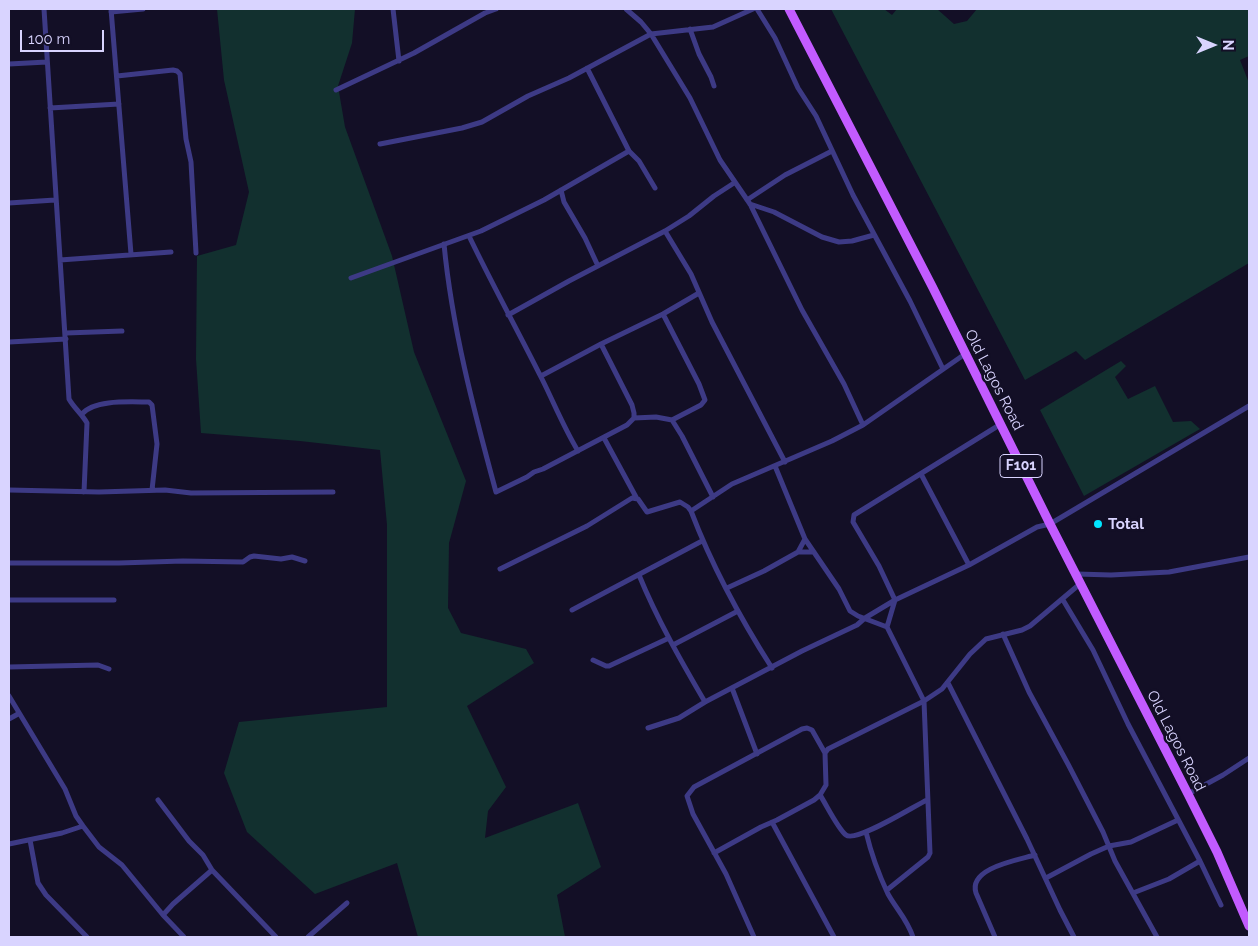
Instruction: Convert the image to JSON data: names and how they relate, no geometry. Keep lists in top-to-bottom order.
{
  "streets": {
    "main road": ["Old Lagos Road", "F101"]
  },
  "places": ["Total"],
  "scale_bar": "100 m",
  "north": "right"
}
